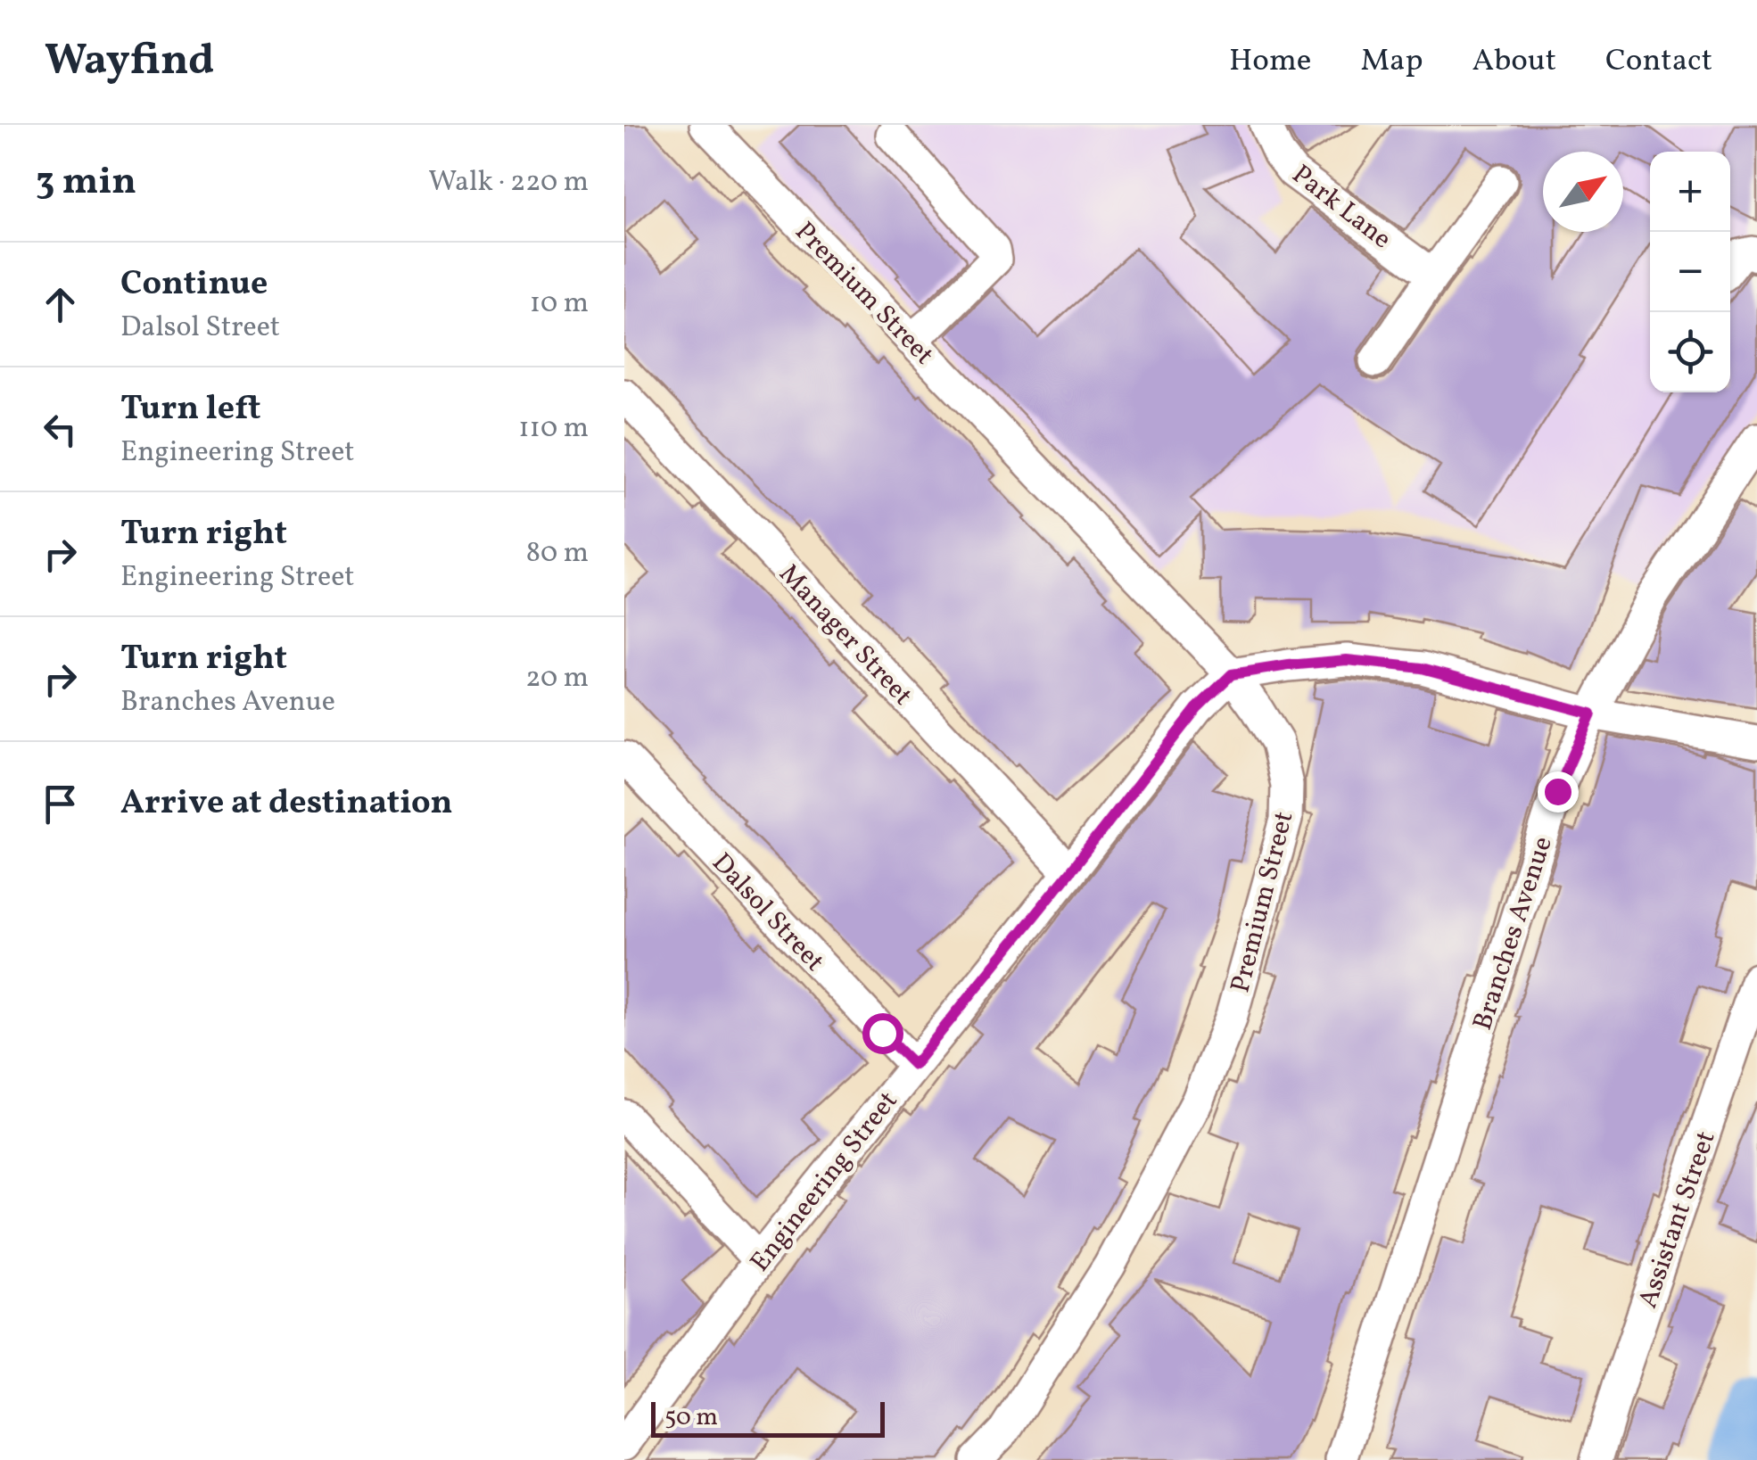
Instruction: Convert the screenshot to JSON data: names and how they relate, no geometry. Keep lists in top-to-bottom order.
{
  "streets": {
    "street": [
      "Park Lane",
      "Premium Street",
      "Manager Street",
      "Dalsol Street",
      "Branches Avenue",
      "Engineering Street",
      "Assistant Street"
    ]
  },
  "crossings": [
    ["Premium Street", "Engineering Street"],
    ["Manager Street", "Engineering Street"],
    ["Dalsol Street", "Engineering Street"]
  ],
  "scale_bar": "50 m",
  "north": "top right",
  "page": {
    "header": "Wayfind",
    "nav": [
      "Home",
      "Map",
      "About",
      "Contact"
    ],
    "heading": ["3 min", "Walk · 220 m"],
    "map_buttons": ["+", "−"],
    "list": [
      ["Continue", "Dalsol Street", "10 m"],
      ["Turn left", "Engineering Street", "110 m"],
      ["Turn right", "Engineering Street", "80 m"],
      ["Turn right", "Branches Avenue", "20 m"],
      "Arrive at destination"
    ],
    "scale": "50 m"
  }
}
